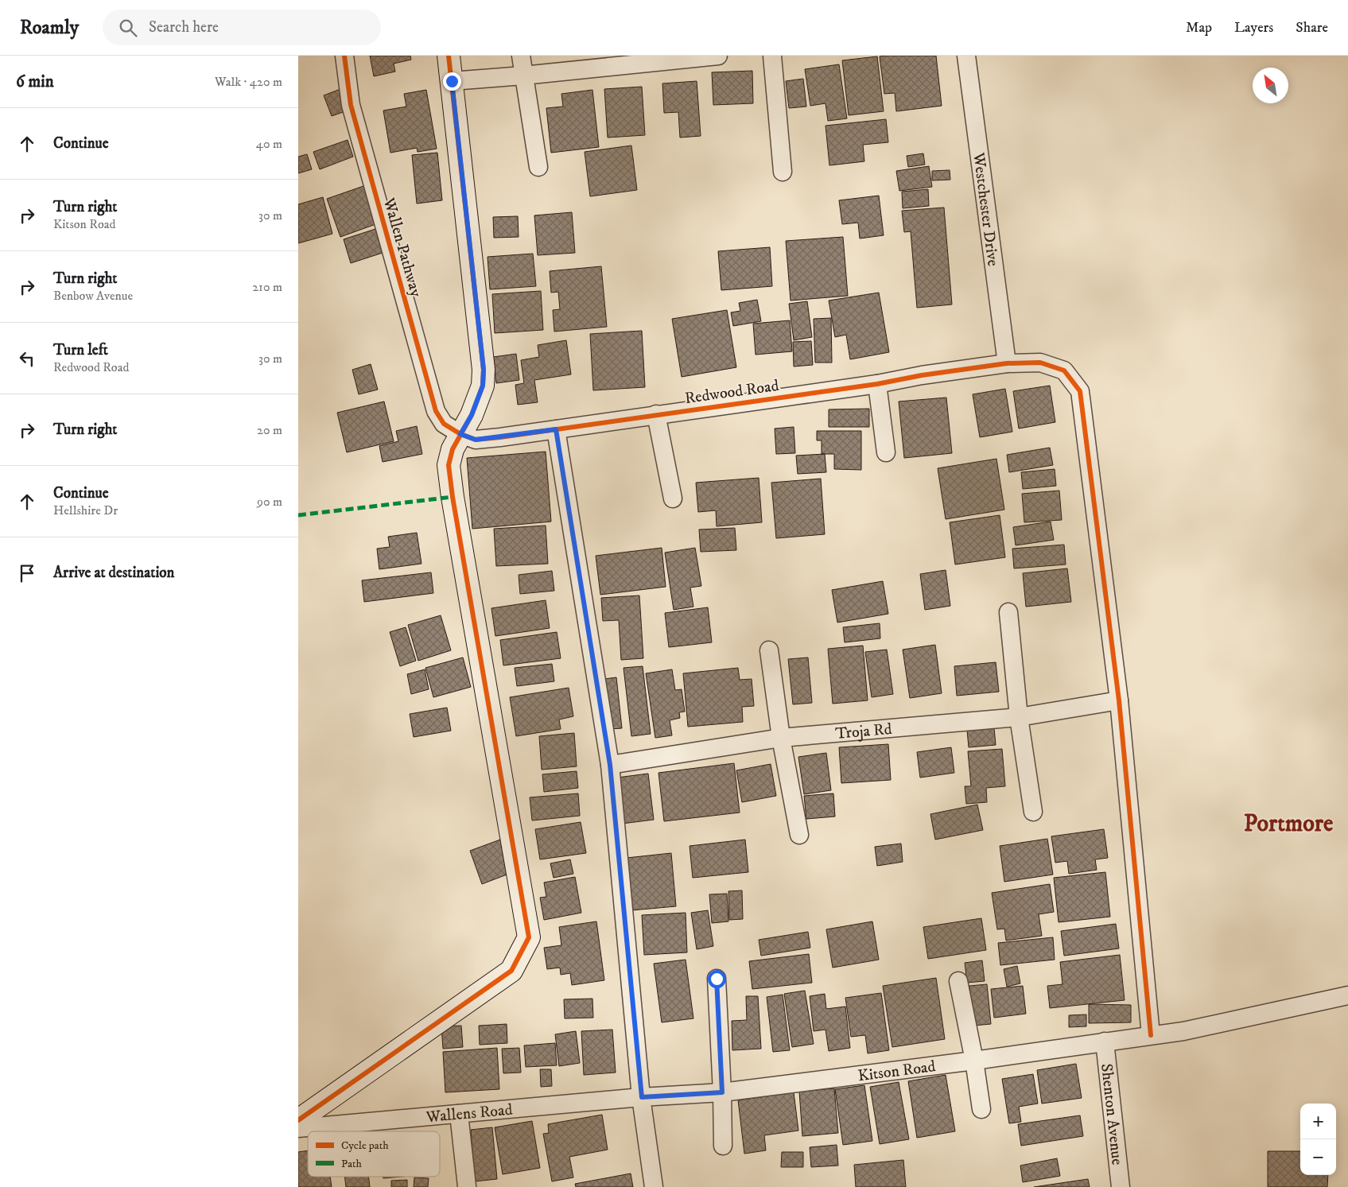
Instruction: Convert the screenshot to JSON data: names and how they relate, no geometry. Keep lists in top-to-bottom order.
{
  "streets": {
    "street": [
      "Westchester Drive",
      "Wallen Pathway",
      "Redwood Road",
      "Troja Rd",
      "Kitson Road",
      "Wallens Road",
      "Shenton Avenue"
    ]
  },
  "crossings": [
    ["Westchester Drive", "Redwood Road"],
    ["Wallen Pathway", "Redwood Road"],
    ["Redwood Road", "Troja Rd"],
    ["Redwood Road", "Kitson Road"],
    ["Kitson Road", "Wallens Road"],
    ["Kitson Road", "Shenton Avenue"]
  ],
  "districts": ["Portmore"],
  "legend": ["Cycle path", "Path"],
  "north": "top left",
  "page": {
    "header": "Roamly",
    "search": "Search here",
    "nav": ["Map", "Layers", "Share"],
    "heading": ["6 min", "Walk · 420 m"],
    "list": [
      ["Continue", "40 m"],
      ["Turn right", "Kitson Road", "30 m"],
      ["Turn right", "Benbow Avenue", "210 m"],
      ["Turn left", "Redwood Road", "30 m"],
      ["Turn right", "20 m"],
      ["Continue", "Hellshire Dr", "90 m"],
      "Arrive at destination"
    ],
    "map_buttons": ["+", "−"]
  }
}
